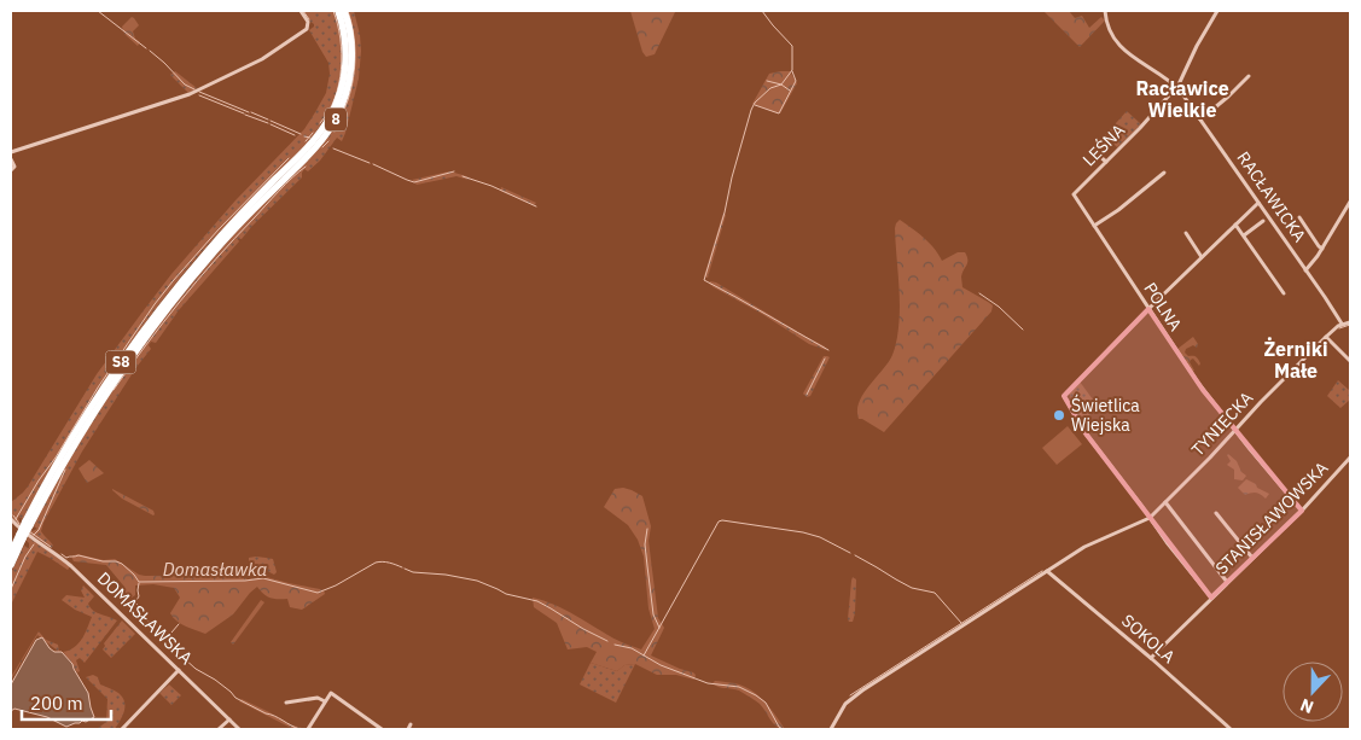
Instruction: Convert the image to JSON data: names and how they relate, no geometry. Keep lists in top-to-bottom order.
{
  "streets": {
    "highway": ["8", "S8"],
    "street": [
      "LEŚNA",
      "RACŁAWICKA",
      "POLNA",
      "TYNIECKA",
      "STANISŁAWOWSKA",
      "DOMASŁAWSKA",
      "SOKOLA"
    ]
  },
  "crossings": [
    ["8", "S8"],
    ["LEŚNA", "RACŁAWICKA"],
    ["LEŚNA", "POLNA"],
    ["RACŁAWICKA", "TYNIECKA"],
    ["POLNA", "TYNIECKA"],
    ["POLNA", "STANISŁAWOWSKA"],
    ["STANISŁAWOWSKA", "SOKOLA"]
  ],
  "districts": ["Racławice Wielkie", "Żerniki Małe"],
  "water": ["Domasławka"],
  "places": ["Świetlica Wiejska"],
  "scale_bar": "200 m",
  "north": "bottom"
}
